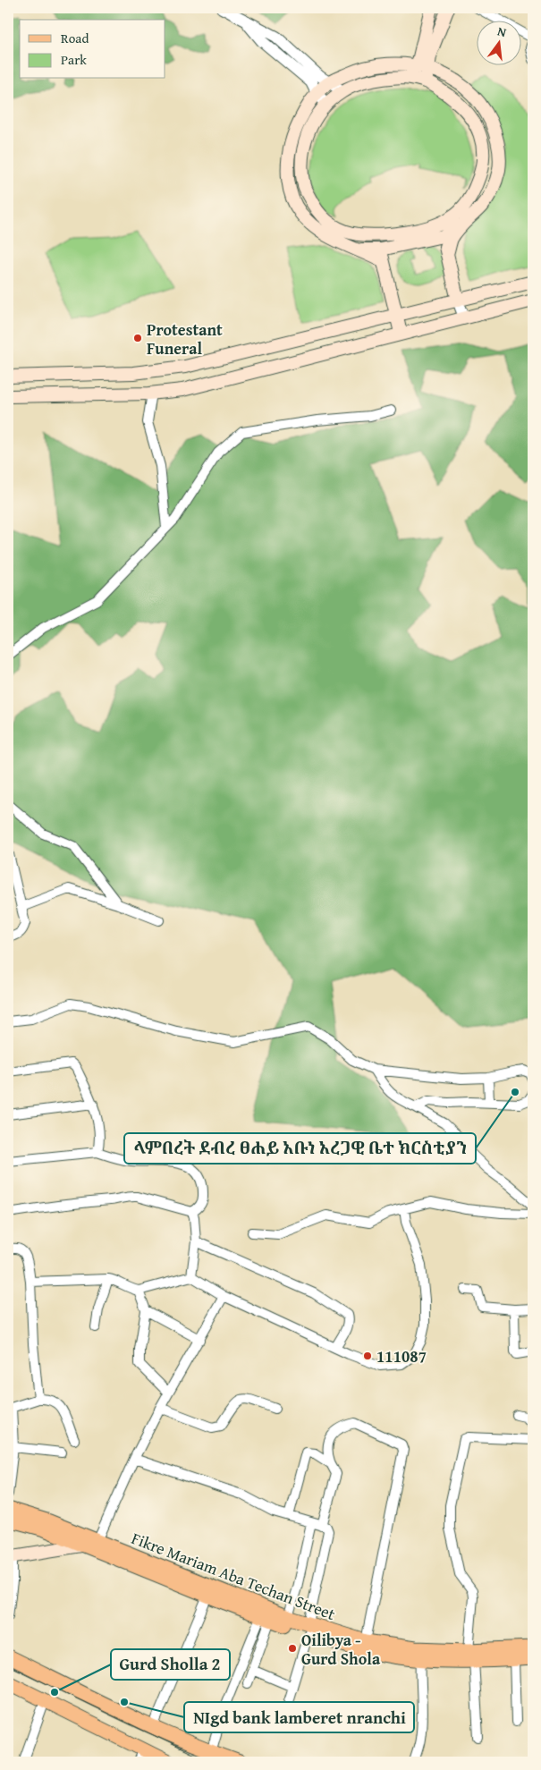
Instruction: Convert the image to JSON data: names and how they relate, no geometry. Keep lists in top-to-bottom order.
{
  "streets": {
    "main road": ["Fikre Mariam Aba Techan Street"]
  },
  "places": [
    "Protestant Funeral",
    "ላምበረት ደብረ ፀሐይ አቡነ አረጋዊ ቤተ ክርስቲያን",
    "111087",
    "Oilibya - Gurd Shola",
    "Gurd Sholla 2",
    "NIgd bank lamberet nranchi"
  ],
  "legend": ["Road", "Park"],
  "north": "top"
}
